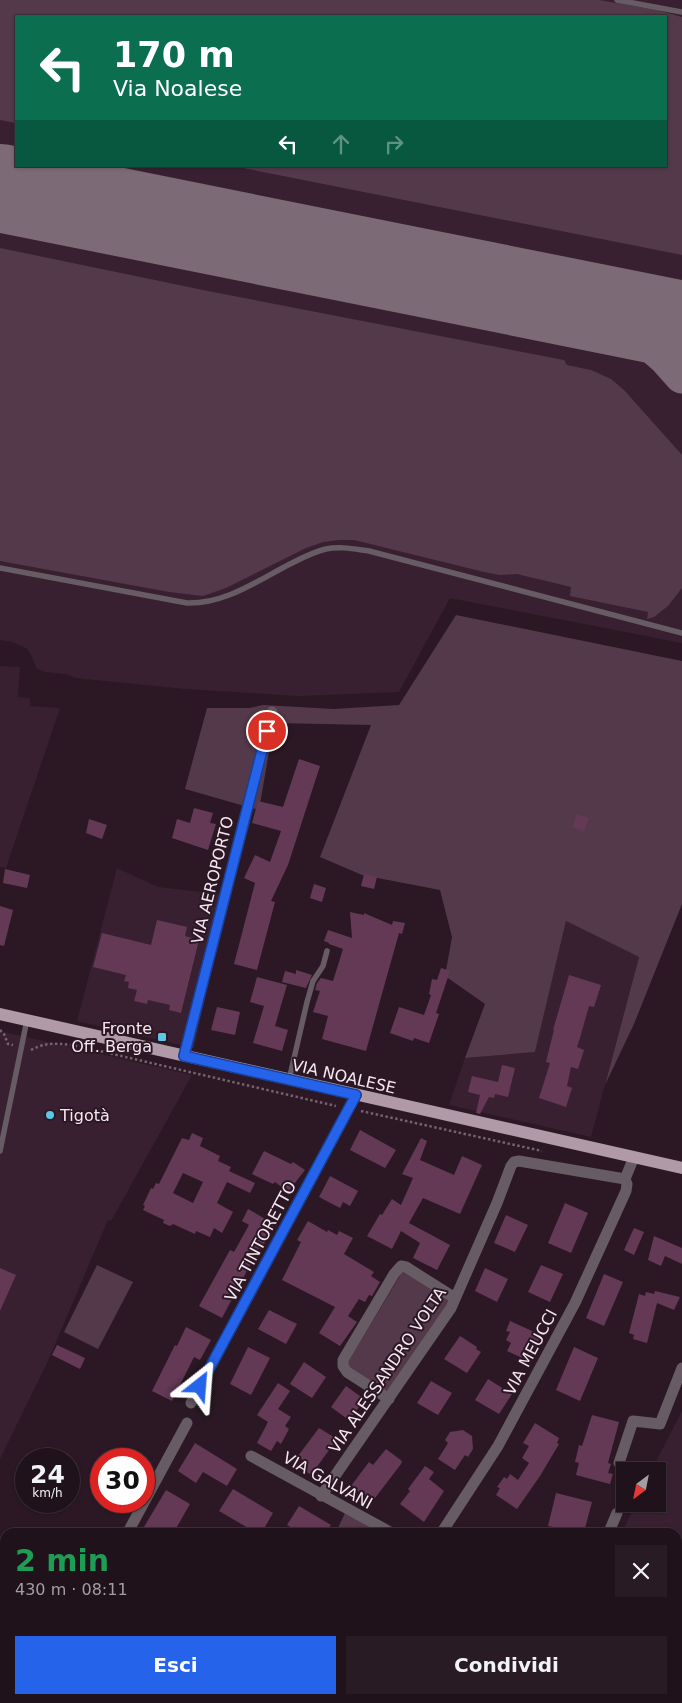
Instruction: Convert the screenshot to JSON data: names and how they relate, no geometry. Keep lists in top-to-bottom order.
{
  "streets": {
    "main road": ["VIA NOALESE"],
    "street": [
      "VIA AEROPORTO",
      "VIA TINTORETTO",
      "VIA MEUCCI",
      "VIA ALESSANDRO VOLTA",
      "VIA GALVANI"
    ]
  },
  "crossings": [
    ["VIA AEROPORTO", "VIA NOALESE"],
    ["VIA NOALESE", "VIA TINTORETTO"],
    ["VIA MEUCCI", "VIA ALESSANDRO VOLTA"],
    ["VIA ALESSANDRO VOLTA", "VIA GALVANI"]
  ],
  "places": {
    "transit": ["Fronte Off. Berga"],
    "other": ["Tigotà"]
  },
  "north": "bottom left",
  "page": {
    "turn": ["170 m", "Via Noalese"],
    "speed": "24 km/h",
    "limit": "30",
    "heading": ["2 min", "430 m · 08:11"],
    "buttons": ["Esci", "Condividi"]
  }
}
